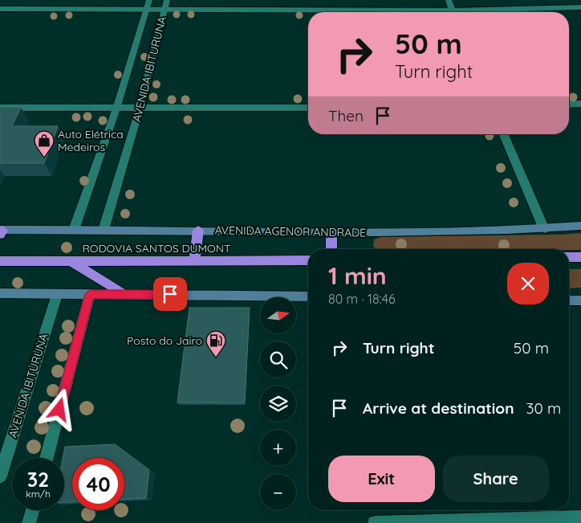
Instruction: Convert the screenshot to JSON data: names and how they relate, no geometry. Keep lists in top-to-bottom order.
{
  "streets": {
    "highway": ["RODOVIA SANTOS DUMONT"],
    "main road": ["AVENIDA AGENOR ANDRADE"],
    "street": ["AVENIDA IBITURUNA"]
  },
  "crossings": [
    ["AVENIDA IBITURUNA", "AVENIDA AGENOR ANDRADE"]
  ],
  "places": {
    "shop": ["Auto Elétrica Medeiros"],
    "fuel station": ["Posto do Jairo"]
  },
  "north": "right",
  "page": {
    "turn": ["50 m", "Turn right"],
    "then": "Then",
    "heading": ["1 min", "80 m · 18:46"],
    "map_buttons": ["+", "−"],
    "list": [
      {
        "name": "Turn right",
        "value": "50 m"
      },
      {
        "name": "Arrive at destination",
        "value": "30 m"
      }
    ],
    "buttons": ["Exit", "Share"],
    "speed": "32 km/h",
    "limit": "40"
  }
}
